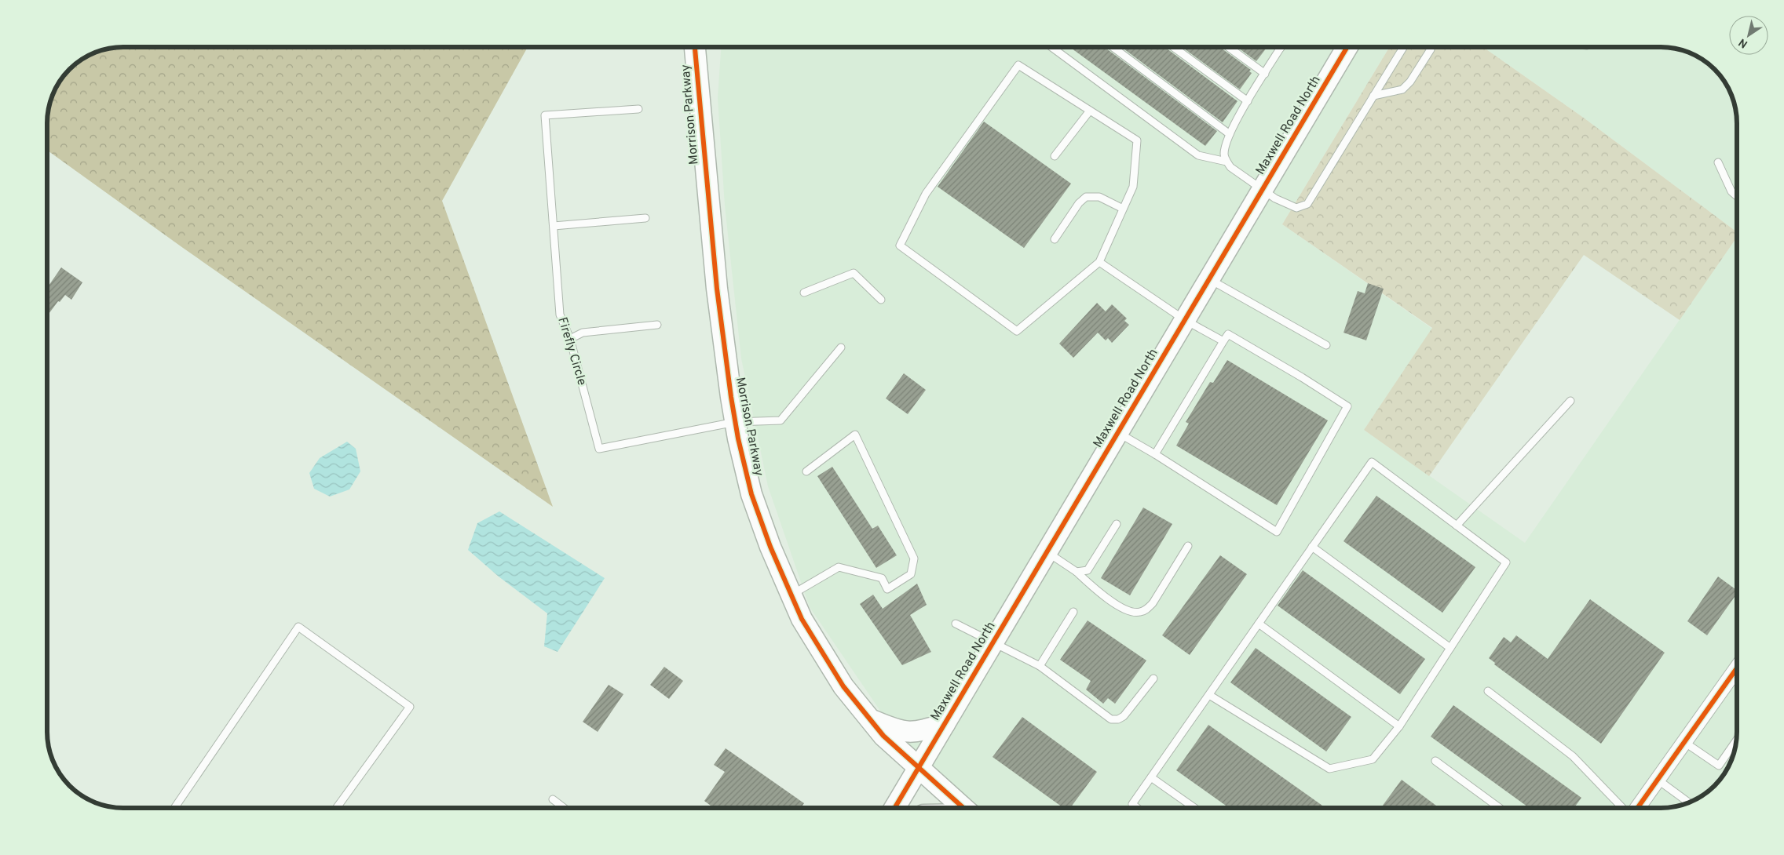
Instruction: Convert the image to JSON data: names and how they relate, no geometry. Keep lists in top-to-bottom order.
{
  "streets": {
    "street": ["Morrison Parkway", "Maxwell Road North"],
    "lane": ["Firefly Circle"]
  },
  "crossings": [
    ["Morrison Parkway", "Maxwell Road North"],
    ["Morrison Parkway", "Firefly Circle"]
  ],
  "north": "bottom left"
}
